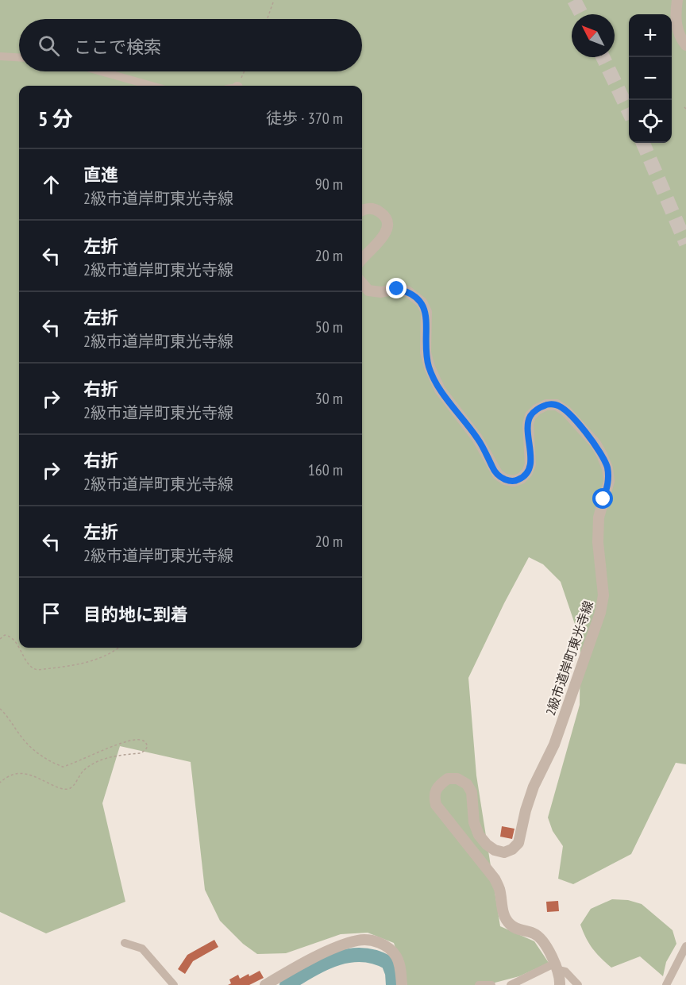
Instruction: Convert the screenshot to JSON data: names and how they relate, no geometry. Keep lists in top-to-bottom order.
{
  "streets": {
    "street": ["2級市道岸町東光寺線"]
  },
  "north": "top left",
  "page": {
    "map_buttons": ["+", "−"],
    "search": "ここで検索",
    "heading": ["5 分", "徒歩 · 370 m"],
    "list": [
      ["直進", "2級市道岸町東光寺線", "90 m"],
      ["左折", "2級市道岸町東光寺線", "20 m"],
      ["左折", "2級市道岸町東光寺線", "50 m"],
      ["右折", "2級市道岸町東光寺線", "30 m"],
      ["右折", "2級市道岸町東光寺線", "160 m"],
      ["左折", "2級市道岸町東光寺線", "20 m"],
      "目的地に到着"
    ]
  }
}
